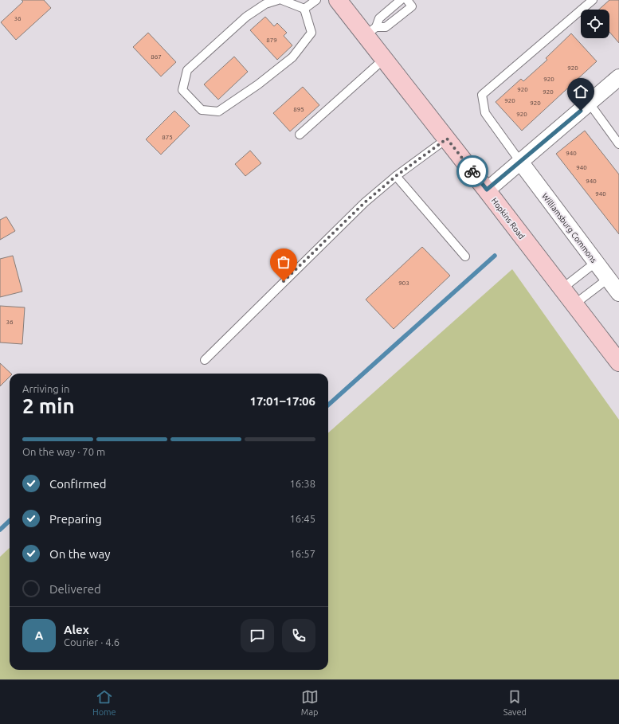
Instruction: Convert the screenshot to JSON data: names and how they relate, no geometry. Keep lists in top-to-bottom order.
{
  "streets": {
    "street": ["Hopkins Road", "Williamsburg Commons"]
  },
  "house_numbers": [
    "36",
    "879",
    "867",
    "920",
    "920",
    "920",
    "920",
    "920",
    "920",
    "895",
    "920",
    "875",
    "940",
    "940",
    "940",
    "940",
    "903",
    "36"
  ],
  "page": {
    "heading": ["2 min", "Arriving in", "17:01–17:06"],
    "panel": ["Alex", "Courier · 4.6"],
    "bar": "On the way · 70 m",
    "list": [
      ["Confirmed", "16:38"],
      ["Preparing", "16:45"],
      ["On the way", "16:57"],
      "Delivered"
    ],
    "round": "A",
    "tabs": ["Home", "Map", "Saved"]
  }
}
